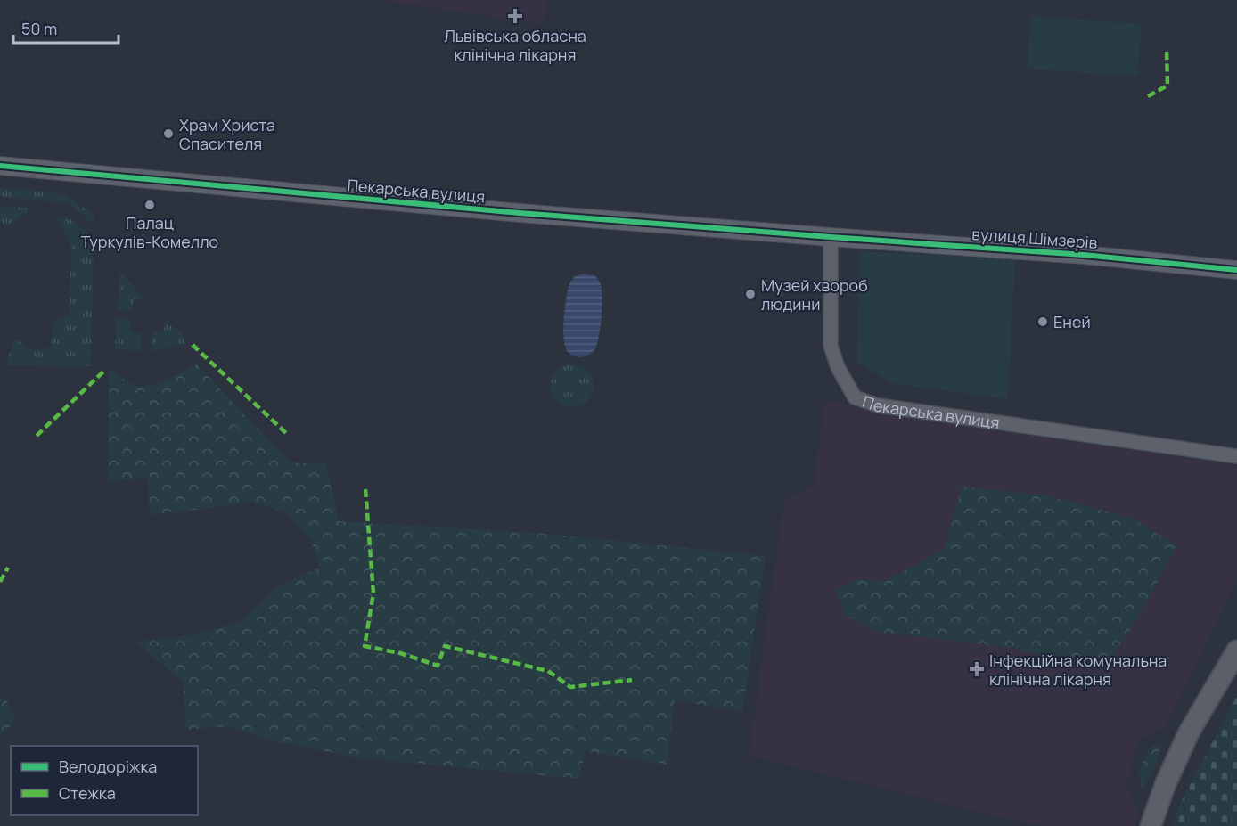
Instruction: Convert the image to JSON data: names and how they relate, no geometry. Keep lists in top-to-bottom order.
{
  "streets": {
    "street": ["Пекарська вулиця", "вулиця Шімзерів"]
  },
  "crossings": [
    ["Пекарська вулиця", "вулиця Шімзерів"]
  ],
  "places": {
    "health": ["Львівська обласна клінічна лікарня", "Інфекційна комунальна клінічна лікарня"],
    "other": [
      "Храм Христа Спасителя",
      "Палац Туркулів-Комелло",
      "Музей хвороб людини",
      "Еней"
    ]
  },
  "legend": ["Велодоріжка", "Стежка"],
  "scale_bar": "50 m"
}
